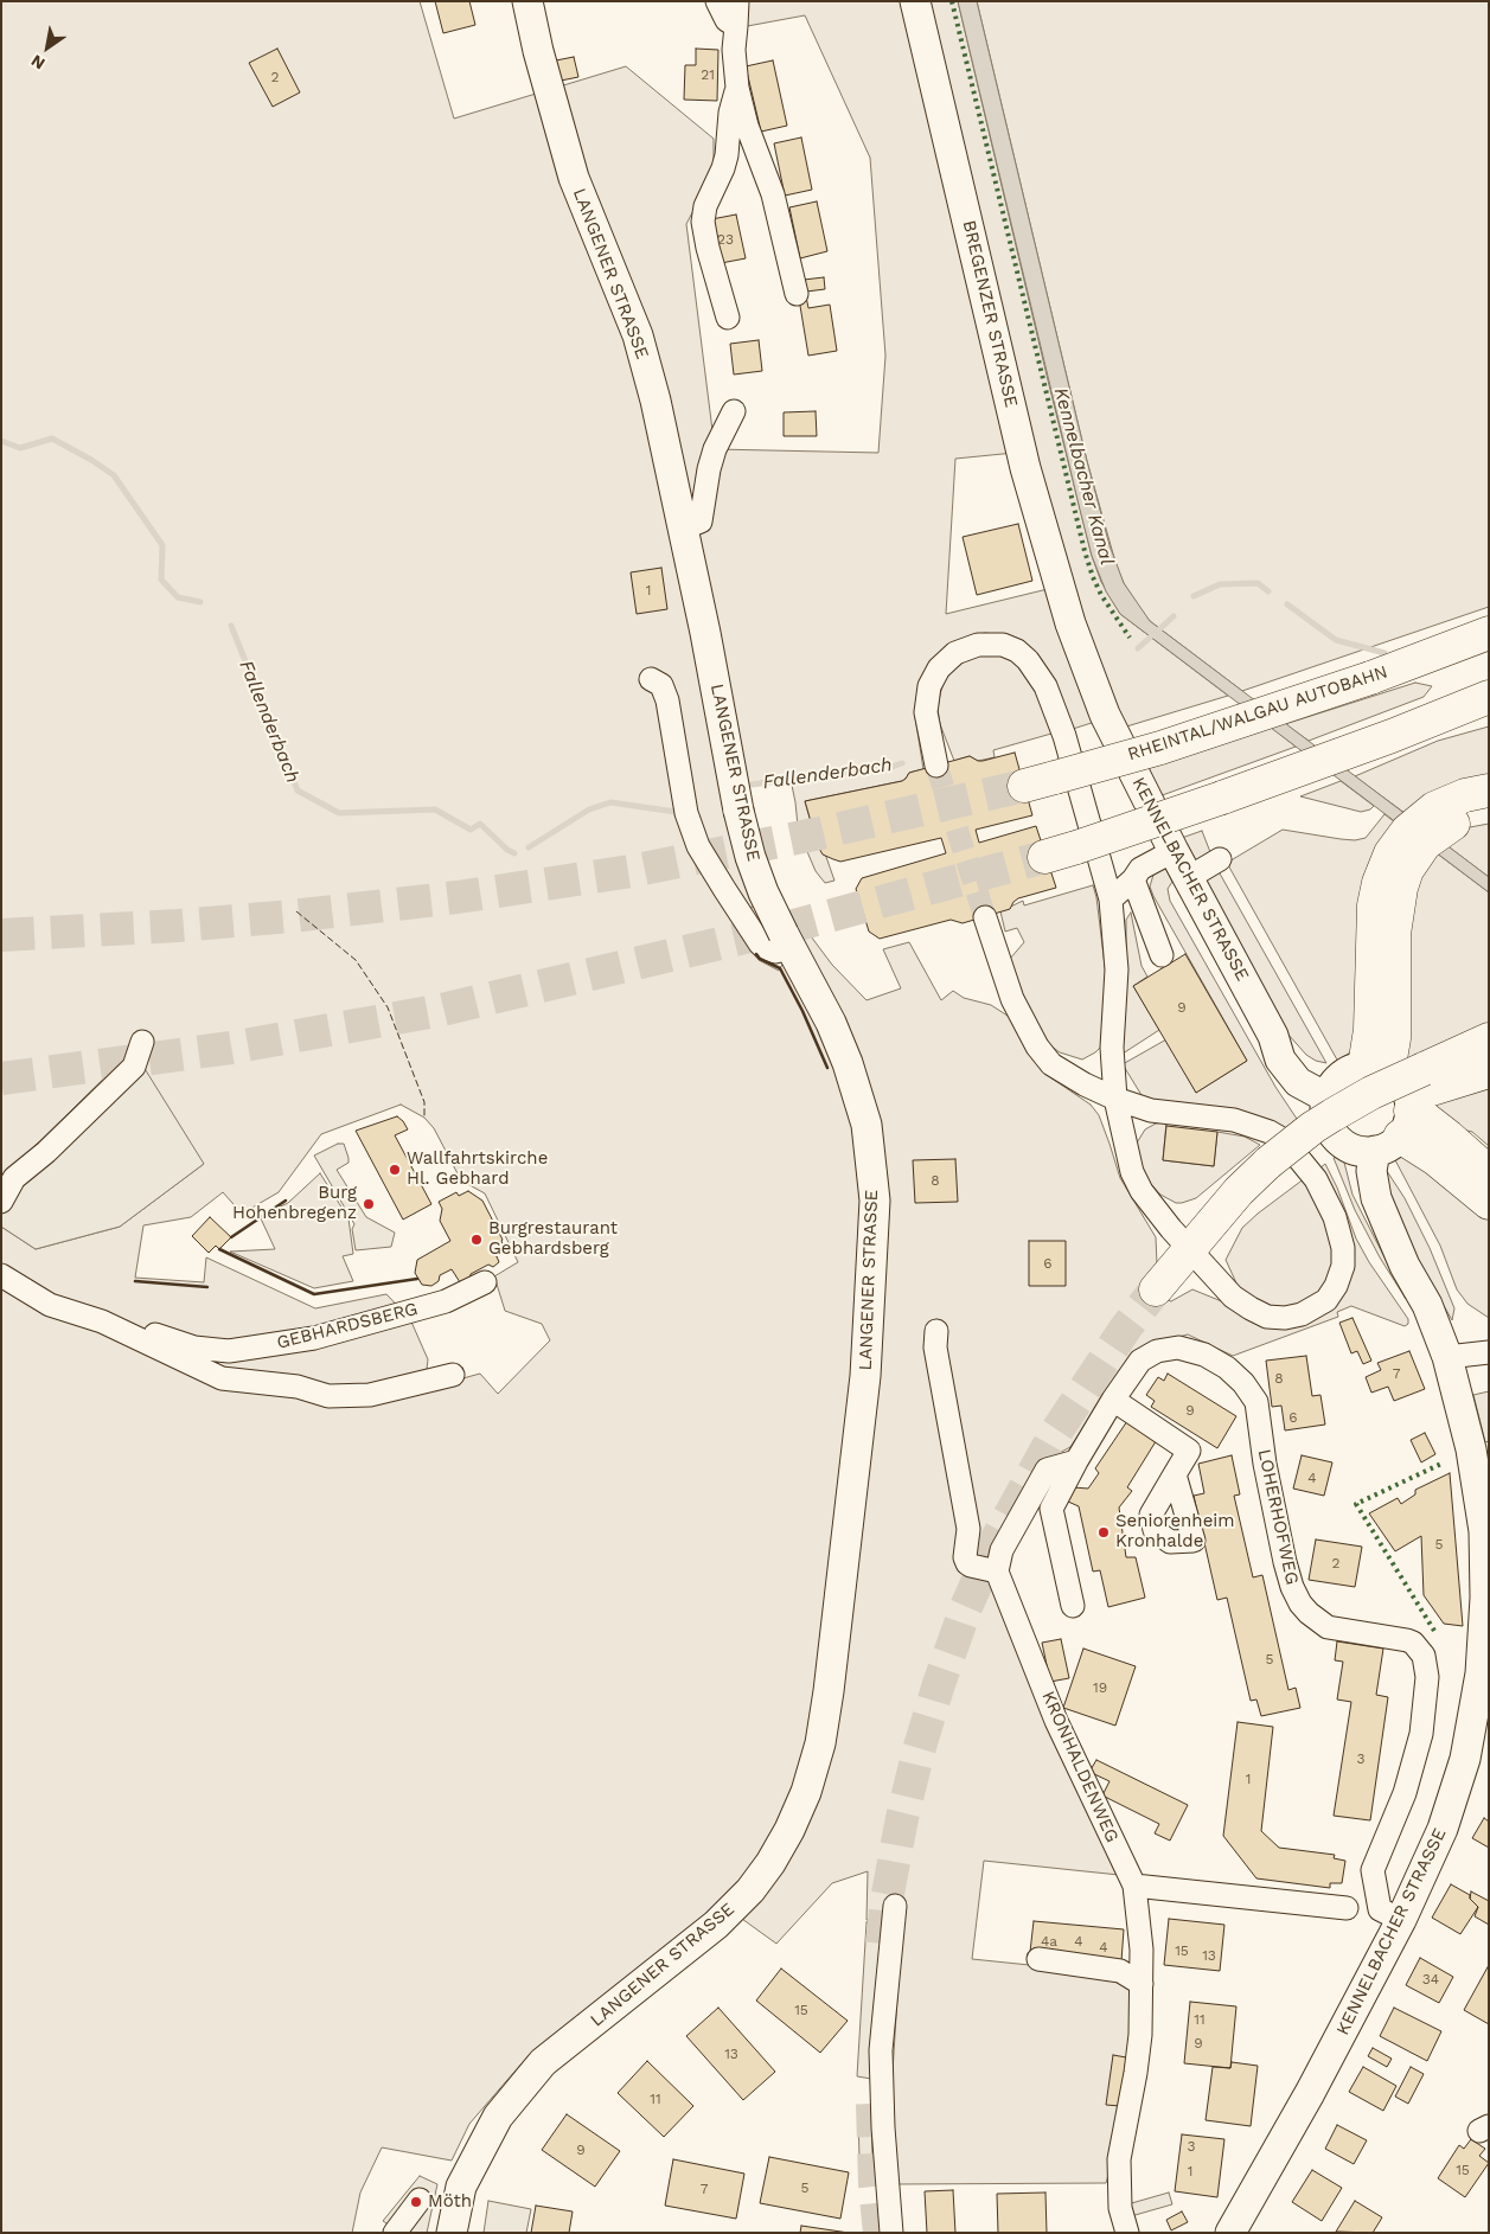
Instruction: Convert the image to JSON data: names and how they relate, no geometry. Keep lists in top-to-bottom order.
{
  "streets": {
    "highway": ["RHEINTAL/WALGAU AUTOBAHN"],
    "main road": ["LANGENER STRASSE", "BREGENZER STRASSE", "KENNELBACHER STRASSE"],
    "street": ["GEBHARDSBERG", "LOHERHOFWEG", "KRONHALDENWEG"]
  },
  "crossings": [
    ["BREGENZER STRASSE", "KENNELBACHER STRASSE"],
    ["KENNELBACHER STRASSE", "LOHERHOFWEG"]
  ],
  "water": ["Kennelbacher Kanal", "Fallenderbach"],
  "places": [
    "Wallfahrtskirche Hl. Gebhard",
    "Burg Hohenbregenz",
    "Burgrestaurant Gebhardsberg",
    "Seniorenheim Kronhalde",
    "Möth"
  ],
  "house_numbers": [
    "21",
    "2",
    "23",
    "1",
    "9",
    "8",
    "6",
    "7",
    "8",
    "9",
    "6",
    "4",
    "5",
    "2",
    "5",
    "19",
    "3",
    "1",
    "4a",
    "4",
    "4",
    "15",
    "13",
    "34",
    "15",
    "11",
    "9",
    "13",
    "11",
    "3",
    "9",
    "15",
    "1",
    "5",
    "7"
  ],
  "north": "bottom left"
}
